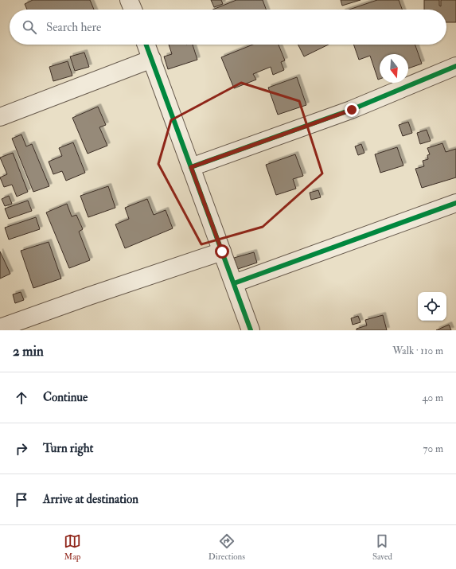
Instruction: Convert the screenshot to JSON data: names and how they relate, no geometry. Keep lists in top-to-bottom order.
{
  "north": "bottom",
  "page": {
    "search": "Search here",
    "heading": ["2 min", "Walk · 110 m"],
    "list": [
      ["Continue", "40 m"],
      ["Turn right", "70 m"],
      "Arrive at destination"
    ],
    "nav": ["Map", "Directions", "Saved"]
  }
}
